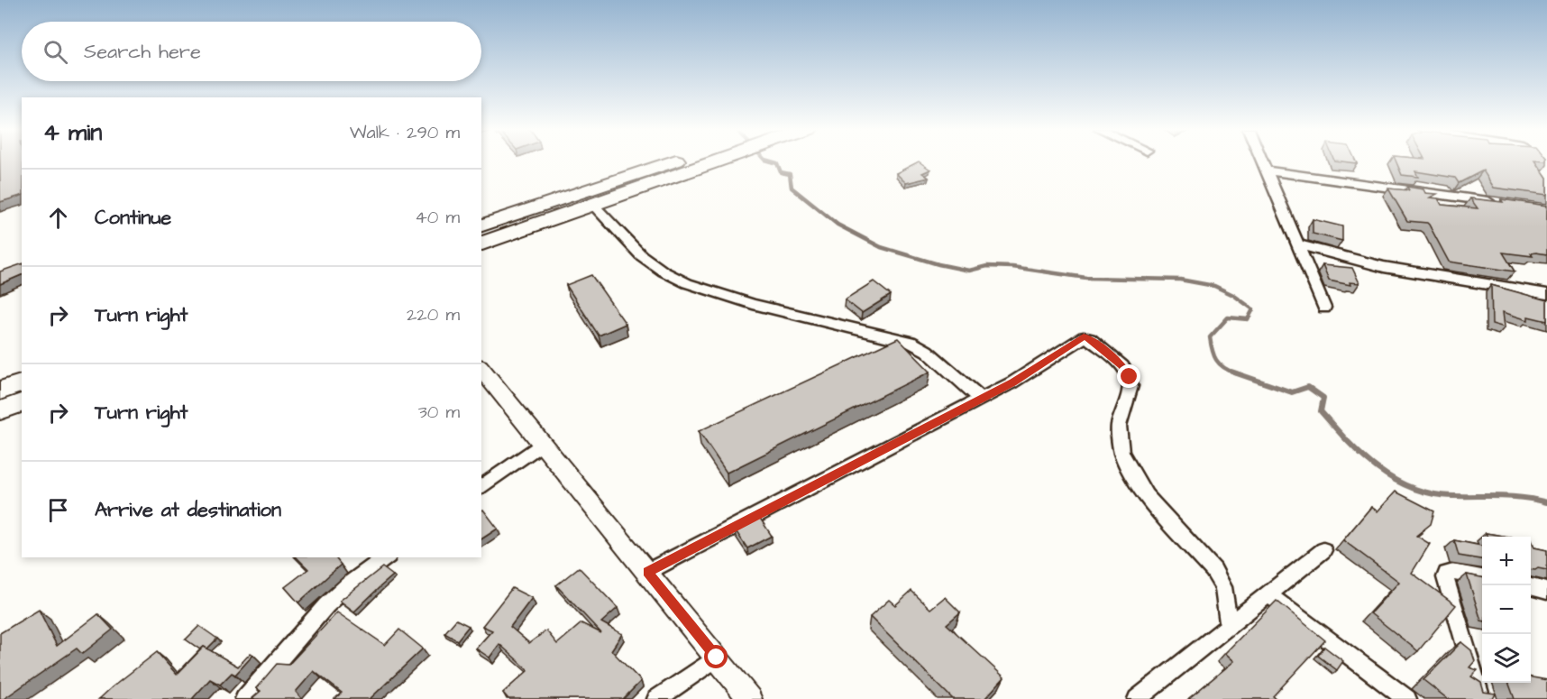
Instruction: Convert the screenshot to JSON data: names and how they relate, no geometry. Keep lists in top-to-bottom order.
{
  "page": {
    "search": "Search here",
    "heading": ["4 min", "Walk · 290 m"],
    "list": [
      ["Continue", "40 m"],
      ["Turn right", "220 m"],
      ["Turn right", "30 m"],
      "Arrive at destination"
    ],
    "map_buttons": ["+", "−"]
  }
}
